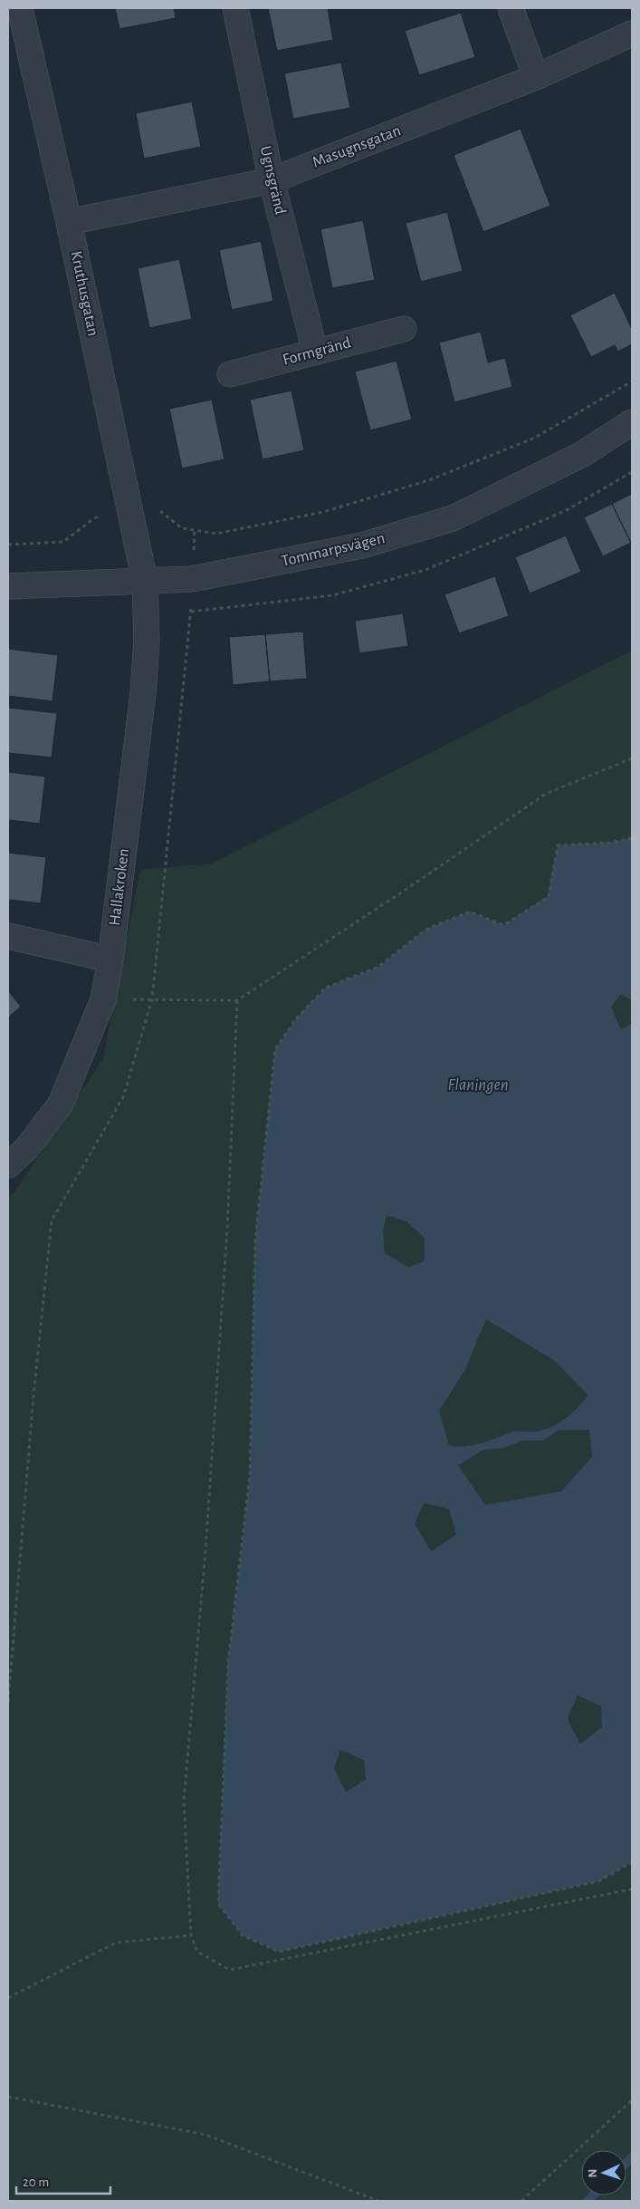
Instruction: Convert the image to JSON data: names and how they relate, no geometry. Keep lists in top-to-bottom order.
{
  "streets": {
    "street": [
      "Masugnsgatan",
      "Ugnsgränd",
      "Kruthusgatan",
      "Formgränd",
      "Tommarpsvägen",
      "Hallakroken"
    ]
  },
  "crossings": [
    ["Masugnsgatan", "Ugnsgränd"],
    ["Masugnsgatan", "Kruthusgatan"],
    ["Ugnsgränd", "Formgränd"],
    ["Kruthusgatan", "Tommarpsvägen"],
    ["Kruthusgatan", "Hallakroken"],
    ["Tommarpsvägen", "Hallakroken"]
  ],
  "water": ["Flaningen"],
  "scale_bar": "20 m",
  "north": "left"
}
